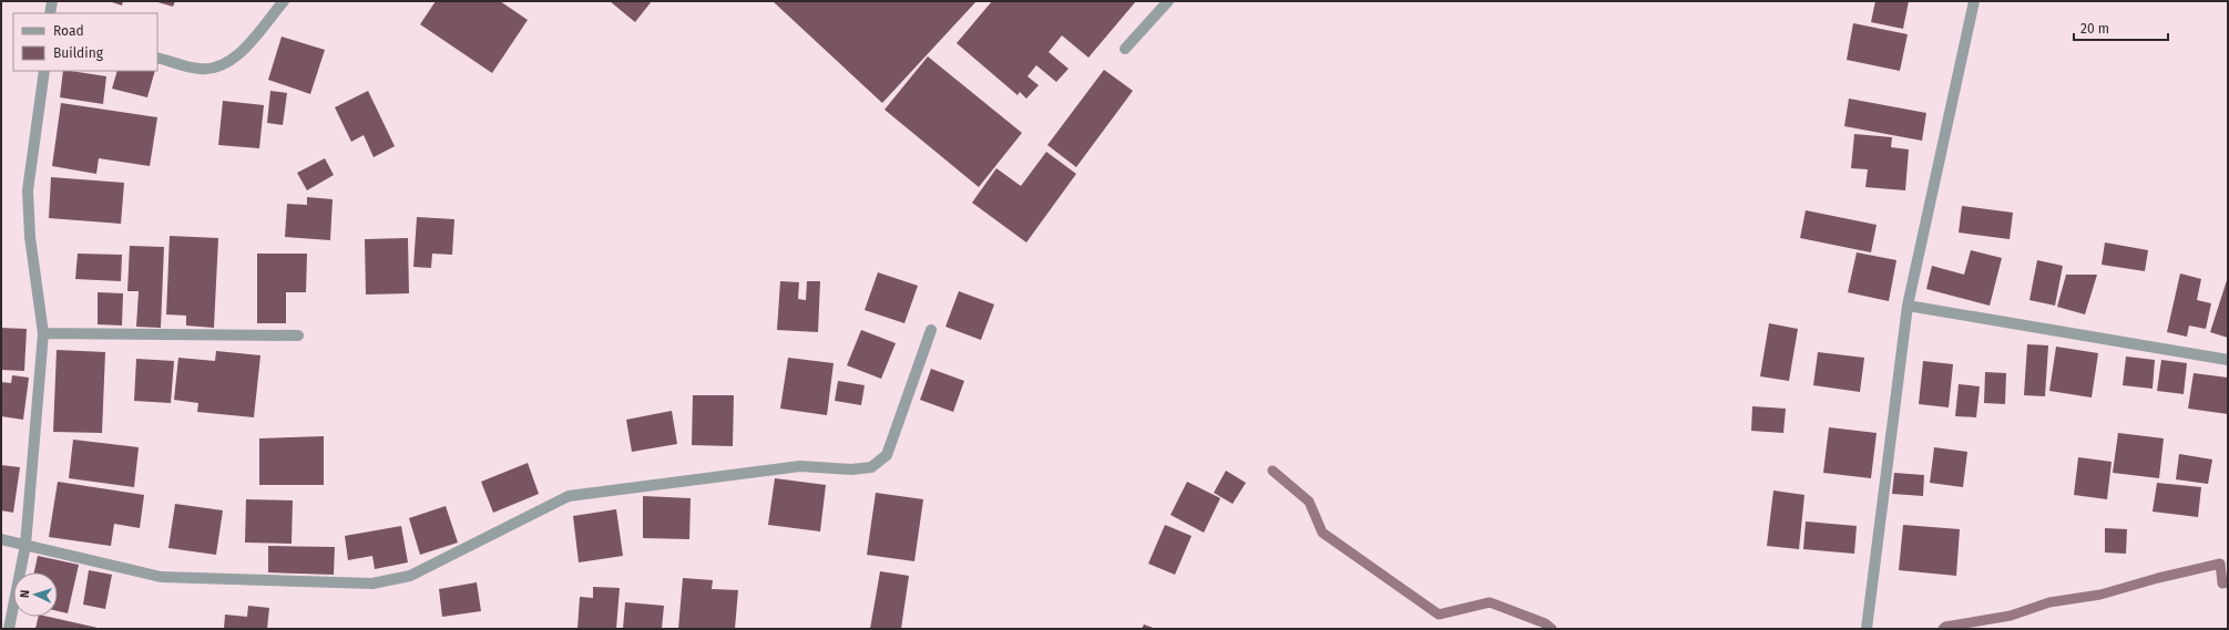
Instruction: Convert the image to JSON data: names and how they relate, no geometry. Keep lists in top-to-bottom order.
{
  "legend": ["Road", "Building"],
  "scale_bar": "20 m",
  "north": "left"
}
